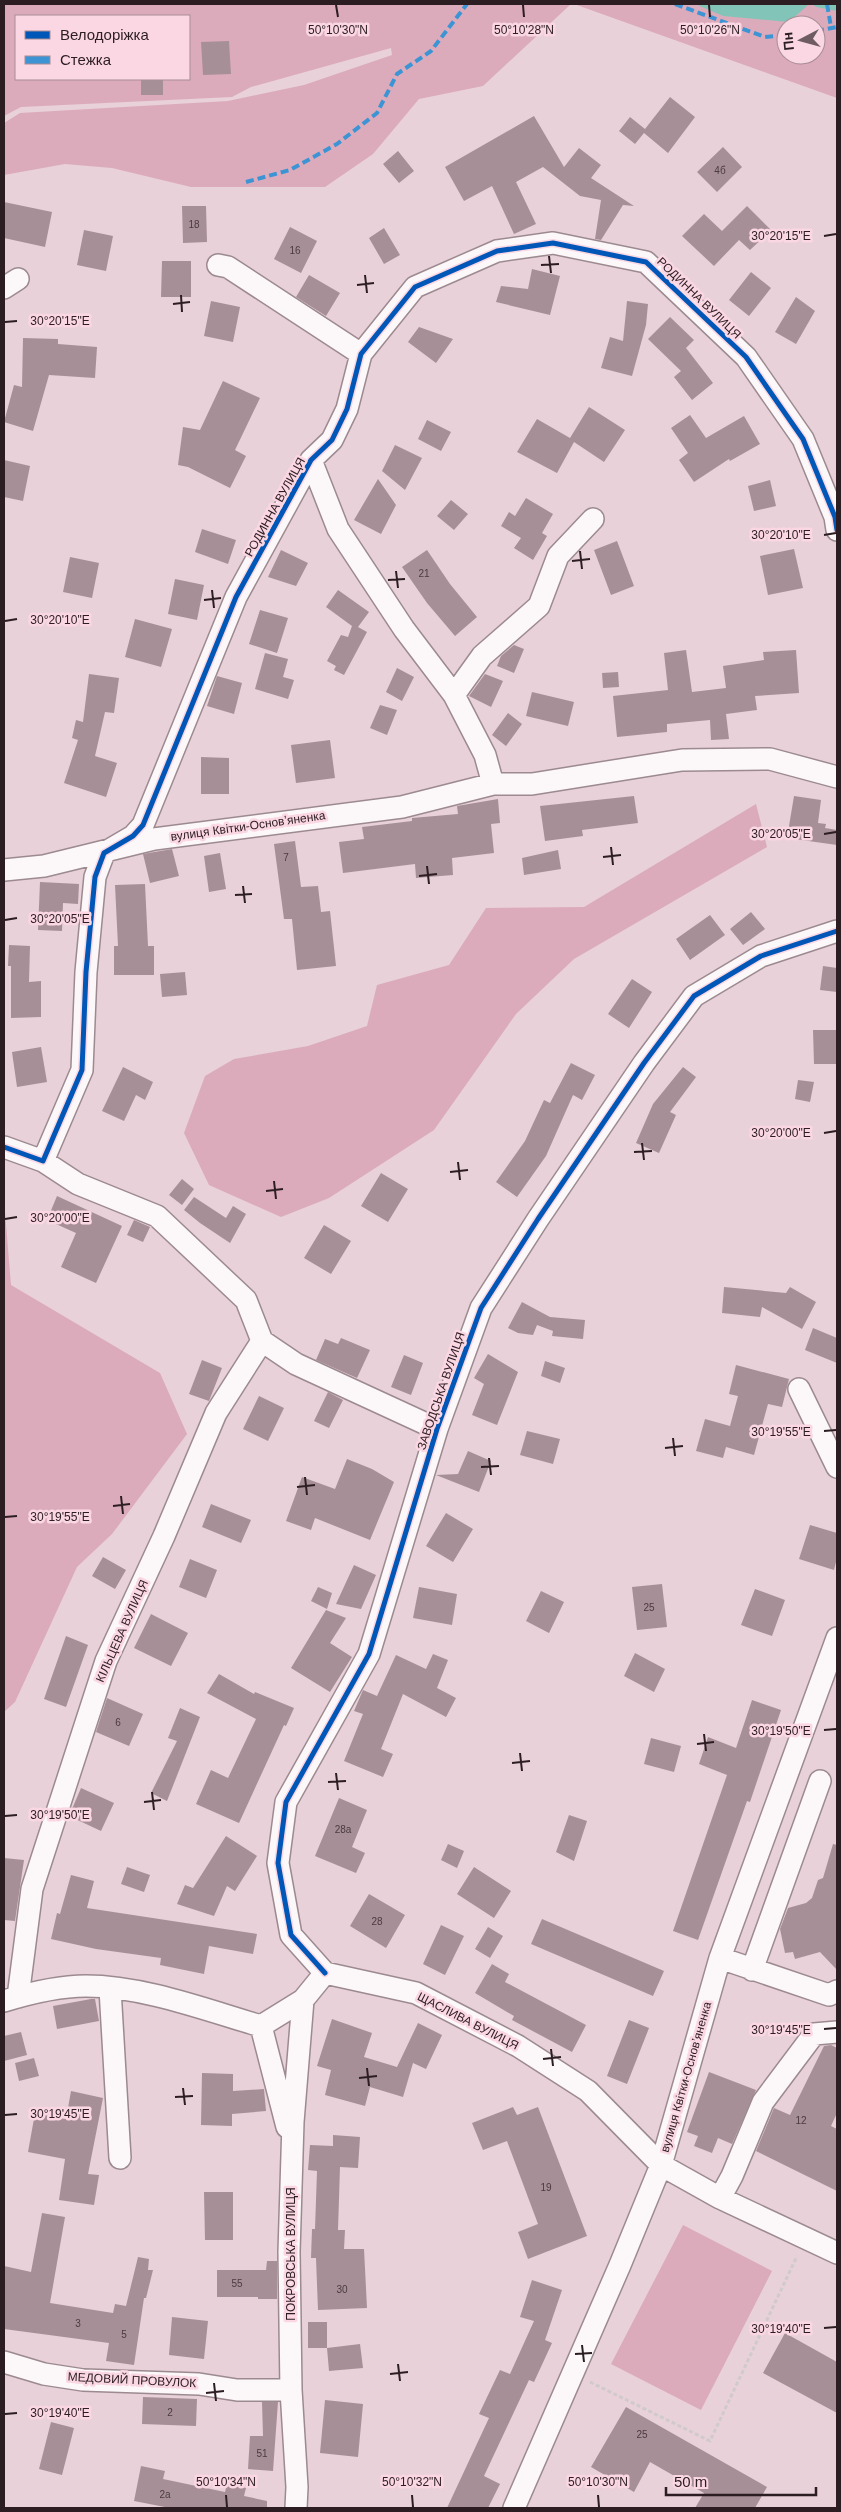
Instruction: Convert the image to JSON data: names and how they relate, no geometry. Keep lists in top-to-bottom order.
{
  "streets": {
    "street": [
      "РОДИННА ВУЛИЦЯ",
      "вулиця Квітки-Основʼяненка",
      "ЗАВОДСЬКА ВУЛИЦЯ",
      "КІЛЬЦЕВА ВУЛИЦЯ",
      "ЩАСЛИВА ВУЛИЦЯ",
      "ПОКРОВСЬКА ВУЛИЦЯ",
      "МЕДОВИЙ ПРОВУЛОК"
    ]
  },
  "crossings": [
    ["РОДИННА ВУЛИЦЯ", "вулиця Квітки-Основʼяненка"],
    ["вулиця Квітки-Основʼяненка", "ЩАСЛИВА ВУЛИЦЯ"],
    ["ЗАВОДСЬКА ВУЛИЦЯ", "ЩАСЛИВА ВУЛИЦЯ"],
    ["ПОКРОВСЬКА ВУЛИЦЯ", "МЕДОВИЙ ПРОВУЛОК"]
  ],
  "house_numbers": [
    "4б",
    "18",
    "16",
    "21",
    "7",
    "25",
    "6",
    "28а",
    "28",
    "12",
    "19",
    "55",
    "30",
    "3",
    "5",
    "2",
    "25",
    "51",
    "2а"
  ],
  "legend": ["Велодоріжка", "Стежка"],
  "scale_bar": "50 m",
  "north": "left",
  "coordinates": [
    "50°10'30\"N",
    "50°10'28\"N",
    "50°10'26\"N",
    "30°20'15\"E",
    "30°20'10\"E",
    "30°20'05\"E",
    "30°20'00\"E",
    "30°19'55\"E",
    "30°19'50\"E",
    "30°19'45\"E",
    "30°19'40\"E",
    "50°10'34\"N",
    "50°10'32\"N"
  ]
}
